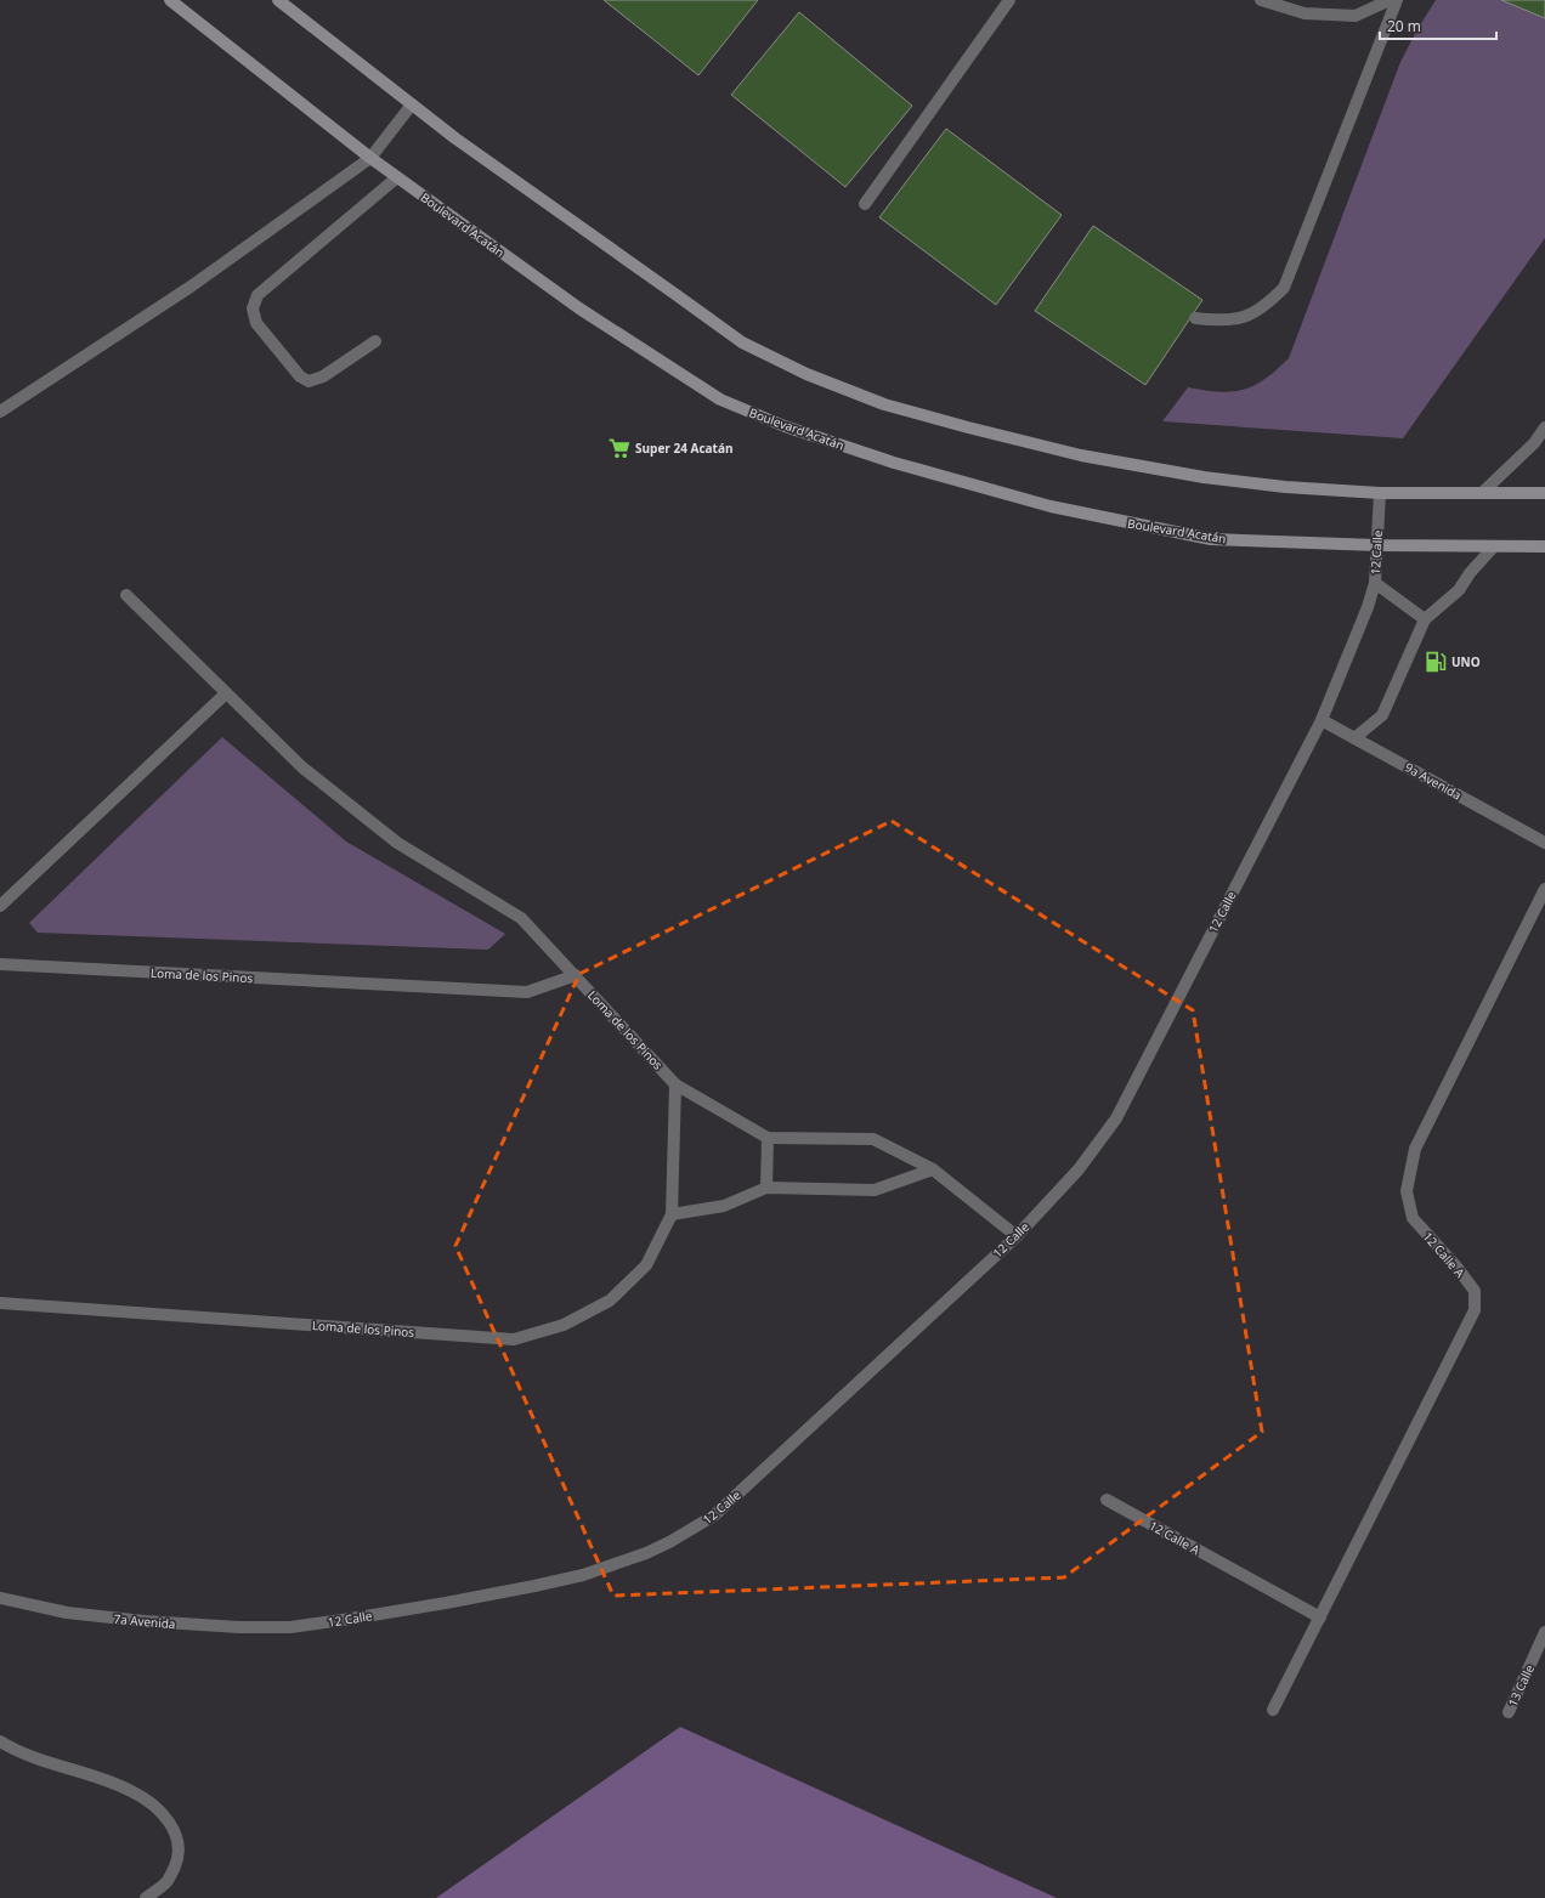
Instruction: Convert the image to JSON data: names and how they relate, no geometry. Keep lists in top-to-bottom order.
{
  "streets": {
    "main road": ["Boulevard Acatán"],
    "street": [
      "12 Calle",
      "9a Avenida",
      "Loma de los Pinos",
      "12 Calle A",
      "7a Avenida",
      "13 Calle"
    ]
  },
  "crossings": [
    ["Boulevard Acatán", "12 Calle"],
    ["12 Calle", "9a Avenida"],
    ["12 Calle", "Loma de los Pinos"],
    ["12 Calle", "7a Avenida"]
  ],
  "places": {
    "supermarket": ["Super 24 Acatán"],
    "fuel station": ["UNO"]
  },
  "scale_bar": "20 m"
}
